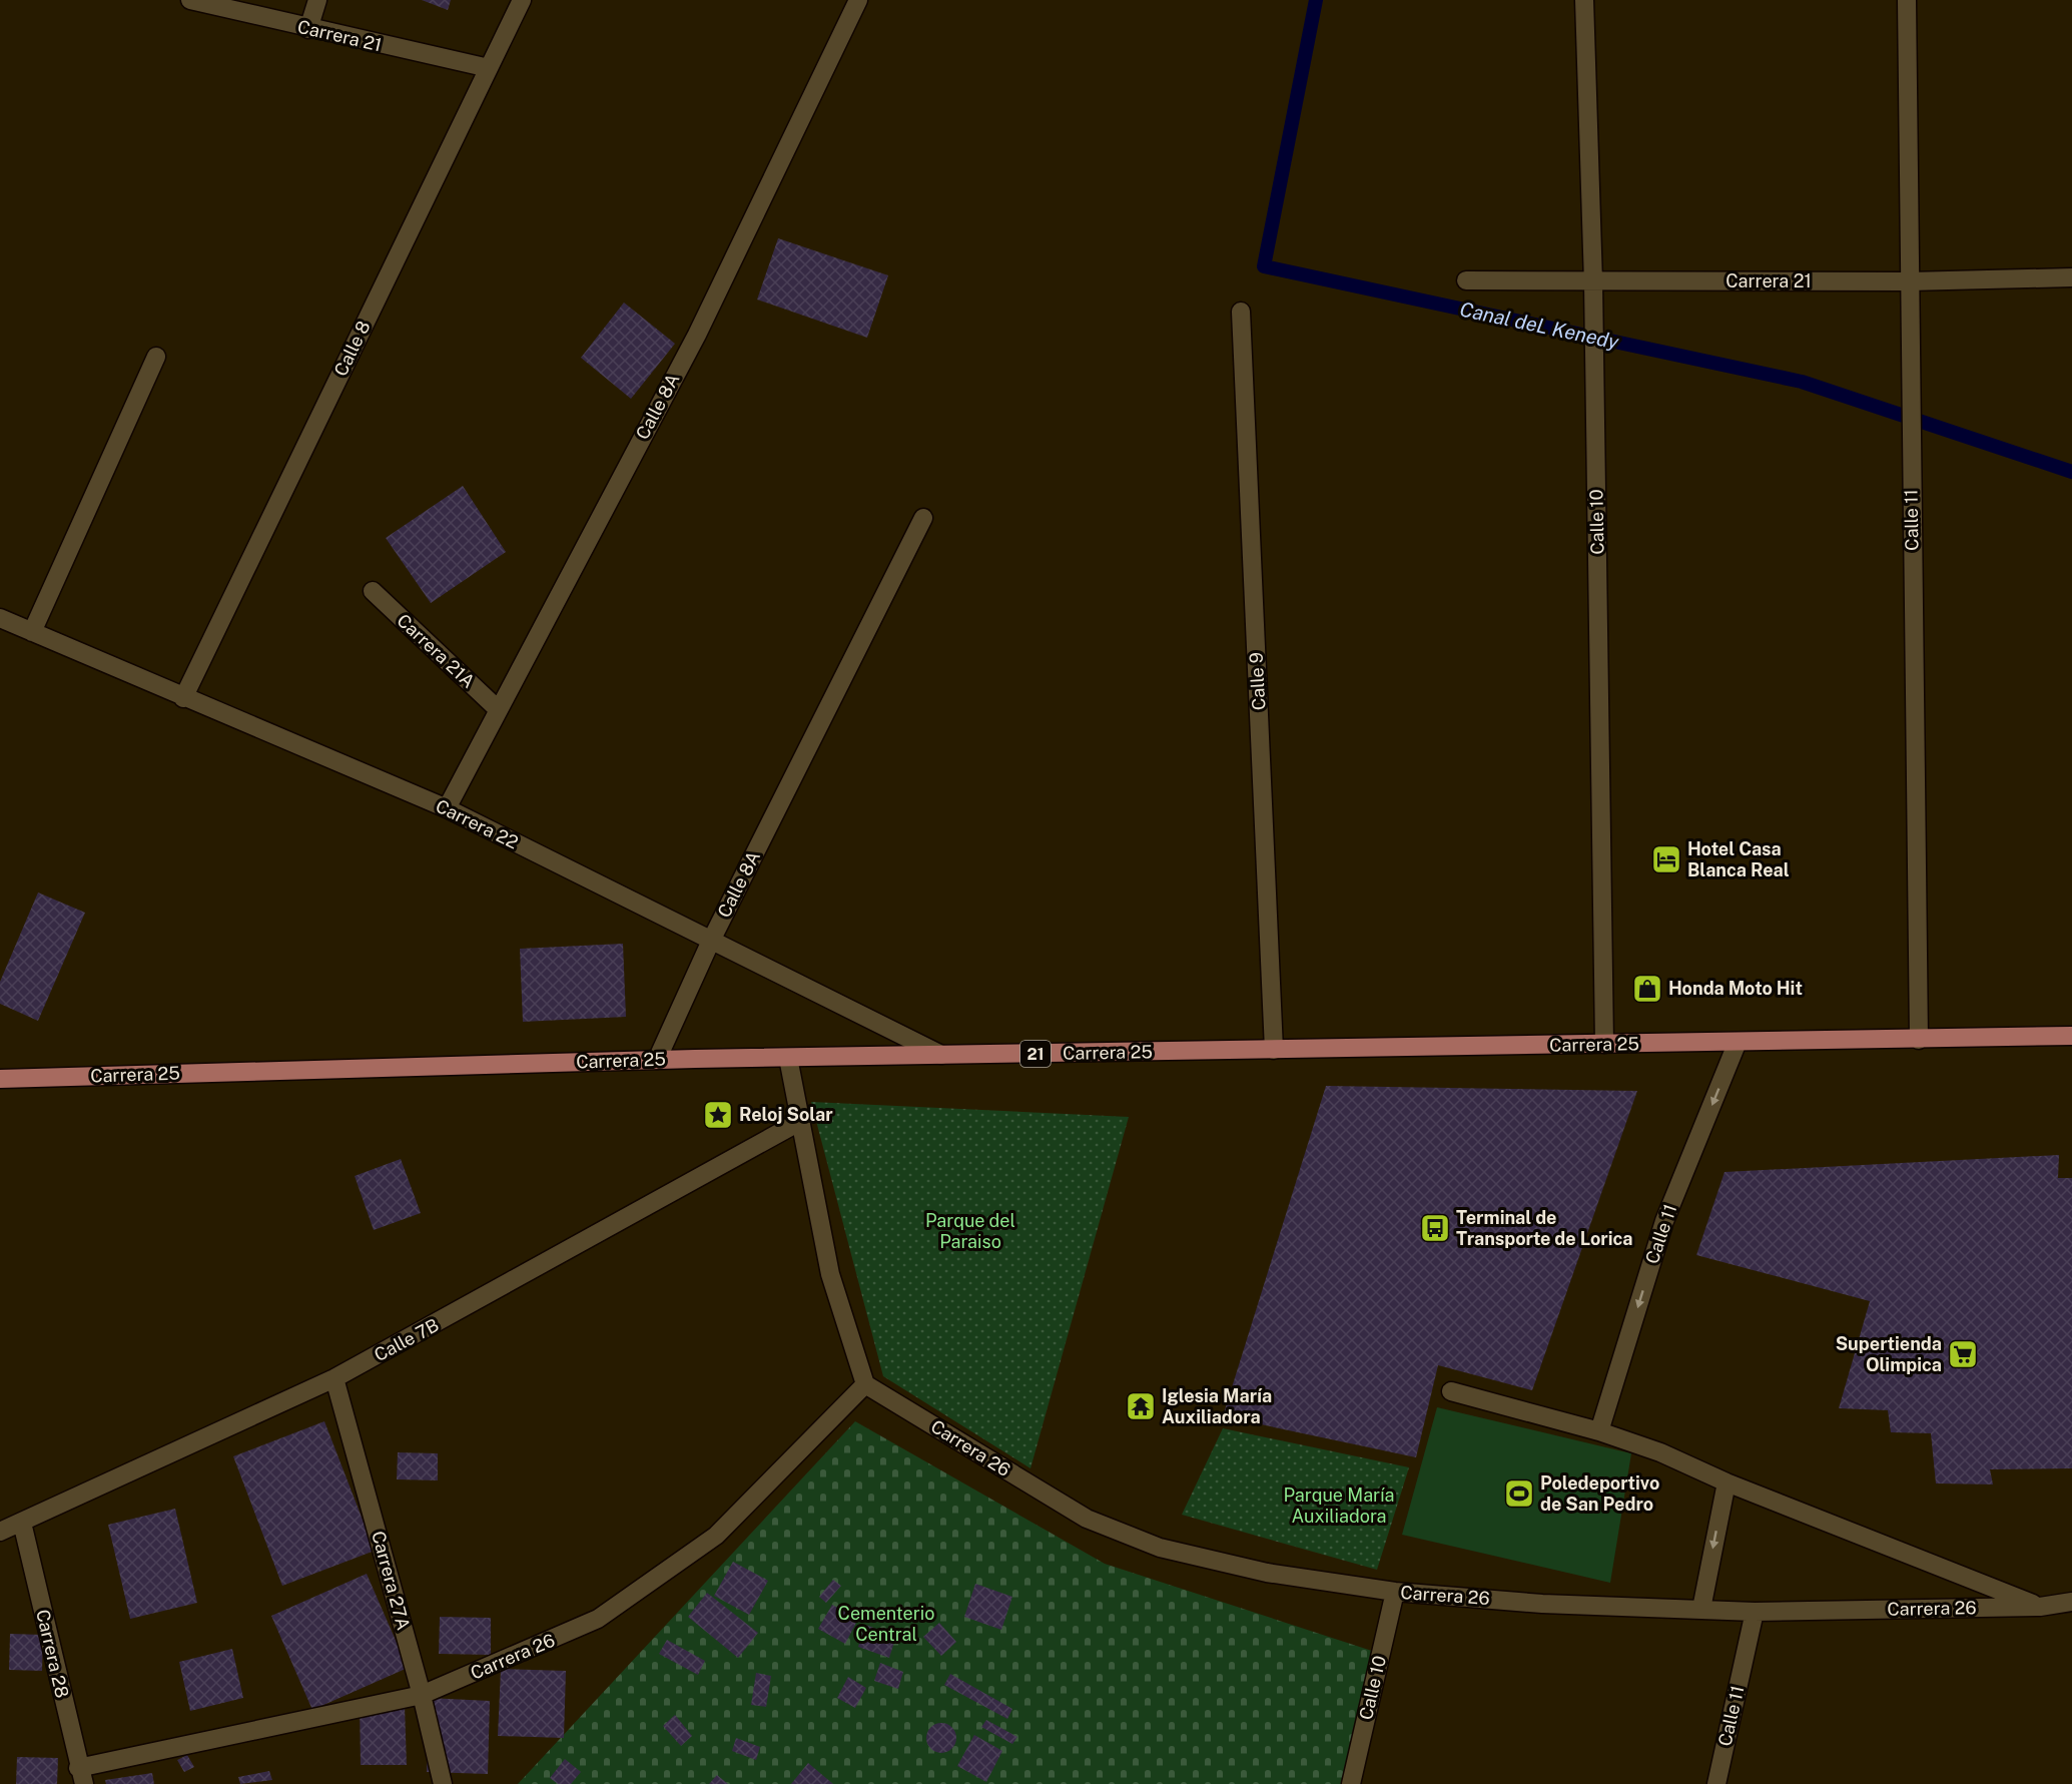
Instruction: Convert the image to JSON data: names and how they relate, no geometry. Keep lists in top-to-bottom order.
{
  "streets": {
    "main road": ["Carrera 25", "21"],
    "street": [
      "Carrera 21",
      "Calle 8",
      "Calle 8A",
      "Calle 11",
      "Calle 10",
      "Carrera 21A",
      "Calle 9",
      "Carrera 22",
      "Calle 7B",
      "Carrera 26",
      "Carrera 27A",
      "Carrera 28"
    ]
  },
  "crossings": [
    ["Carrera 21", "Calle 8"],
    ["Carrera 21", "Calle 11"],
    ["Carrera 21", "Calle 10"],
    ["Calle 8", "Carrera 22"],
    ["Calle 8A", "Carrera 21A"],
    ["Calle 8A", "Carrera 22"],
    ["Calle 8A", "Carrera 25"],
    ["Calle 11", "Carrera 25"],
    ["Calle 11", "Carrera 26"],
    ["Calle 10", "Carrera 25"],
    ["Calle 10", "Carrera 26"],
    ["Calle 9", "Carrera 25"],
    ["Carrera 22", "Carrera 25"],
    ["Calle 7B", "Carrera 27A"],
    ["Calle 7B", "Carrera 28"],
    ["Carrera 26", "Carrera 27A"],
    ["Carrera 26", "Carrera 28"]
  ],
  "water": ["Canal deL Kenedy"],
  "parks": ["Parque del Paraiso", "Parque María Auxiliadora", "Cementerio Central"],
  "places": {
    "hotel": ["Hotel Casa Blanca Real"],
    "shop": ["Honda Moto Hit"],
    "place": ["Reloj Solar"],
    "bus stop": ["Terminal de Transporte de Lorica"],
    "supermarket": ["Supertienda Olimpica"],
    "temple": ["Iglesia María Auxiliadora"],
    "sports": ["Poledeportivo de San Pedro"]
  }
}
